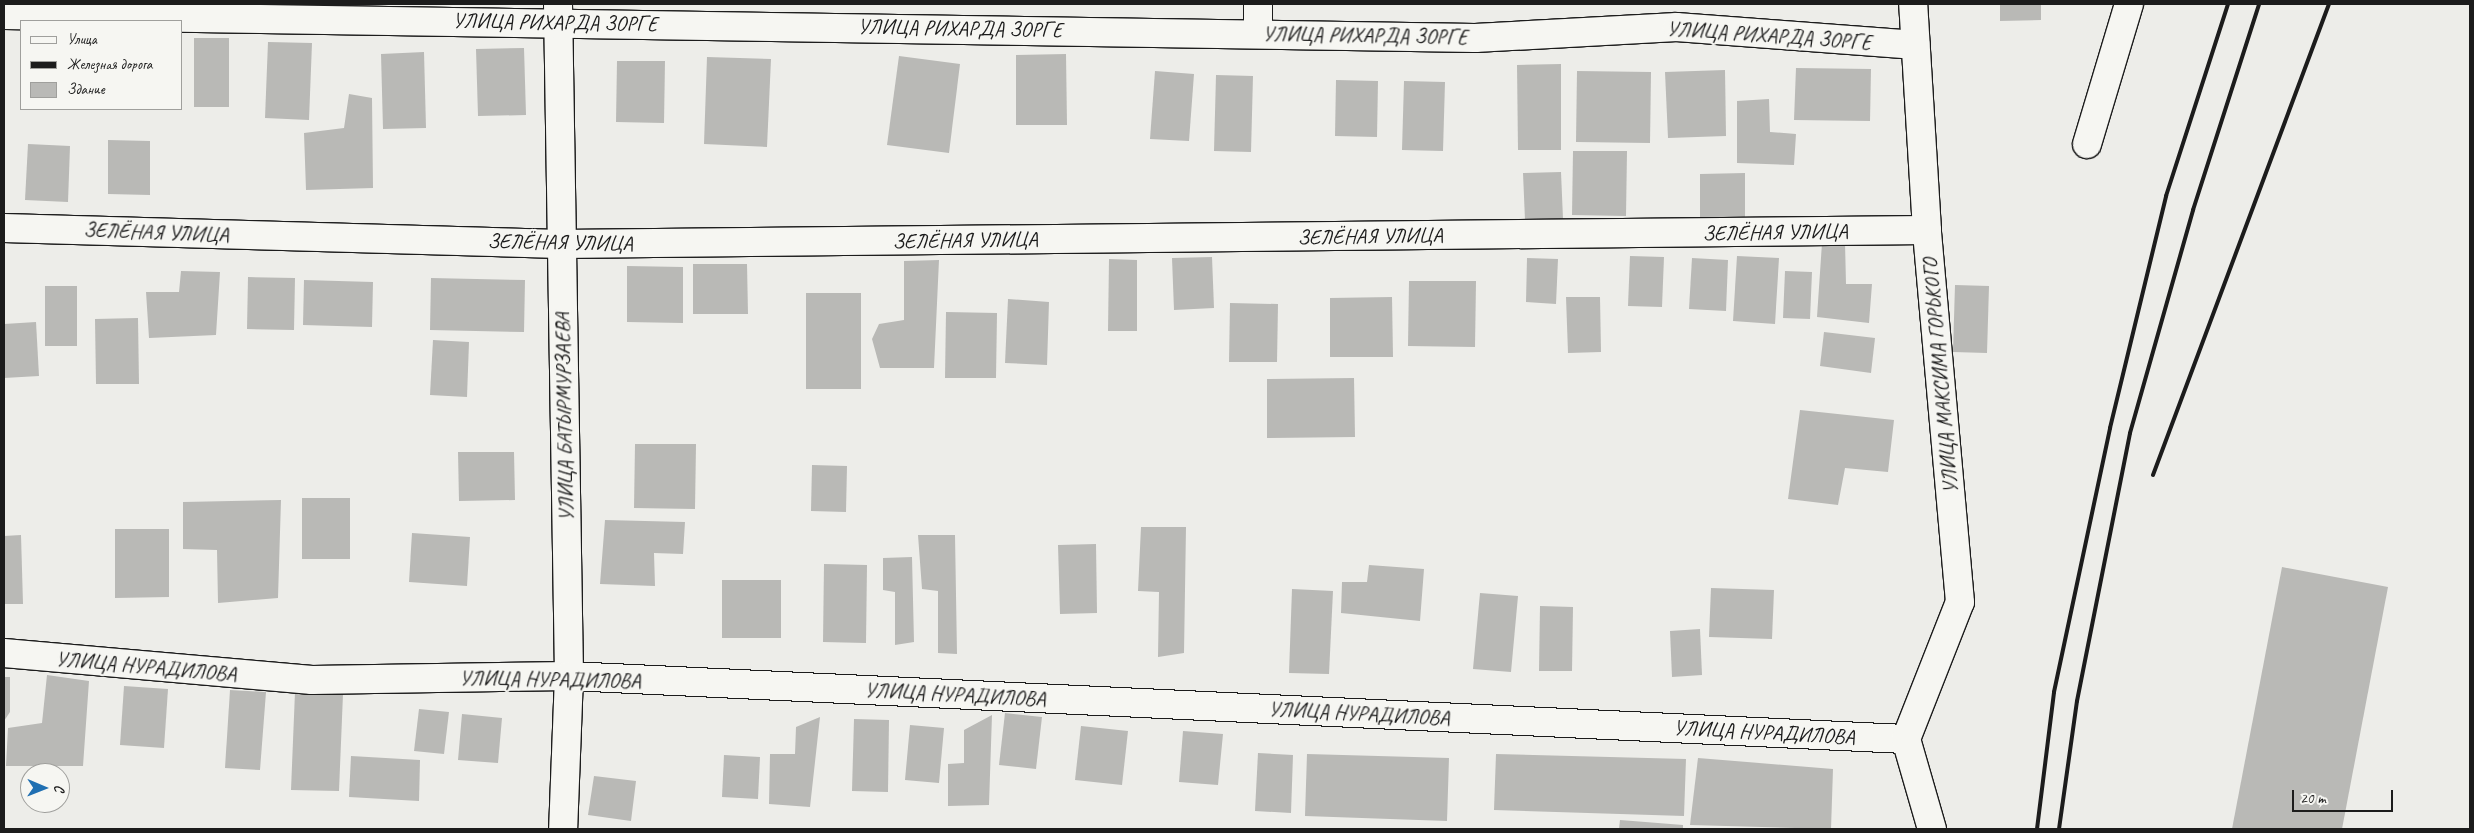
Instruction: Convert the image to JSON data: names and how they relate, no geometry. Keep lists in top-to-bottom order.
{
  "streets": {
    "street": [
      "УЛИЦА РИХАРДА ЗОРГЕ",
      "ЗЕЛЁНАЯ УЛИЦА",
      "УЛИЦА МАКСИМА ГОРЬКОГО",
      "УЛИЦА БАТЫРМУРЗАЕВА",
      "УЛИЦА НУРАДИЛОВА"
    ]
  },
  "crossings": [
    ["УЛИЦА РИХАРДА ЗОРГЕ", "УЛИЦА МАКСИМА ГОРЬКОГО"],
    ["УЛИЦА РИХАРДА ЗОРГЕ", "УЛИЦА БАТЫРМУРЗАЕВА"],
    ["ЗЕЛЁНАЯ УЛИЦА", "УЛИЦА МАКСИМА ГОРЬКОГО"],
    ["ЗЕЛЁНАЯ УЛИЦА", "УЛИЦА БАТЫРМУРЗАЕВА"],
    ["УЛИЦА МАКСИМА ГОРЬКОГО", "УЛИЦА НУРАДИЛОВА"],
    ["УЛИЦА БАТЫРМУРЗАЕВА", "УЛИЦА НУРАДИЛОВА"]
  ],
  "legend": ["Улица", "Железная дорога", "Здание"],
  "scale_bar": "20 m",
  "north": "right"
}
